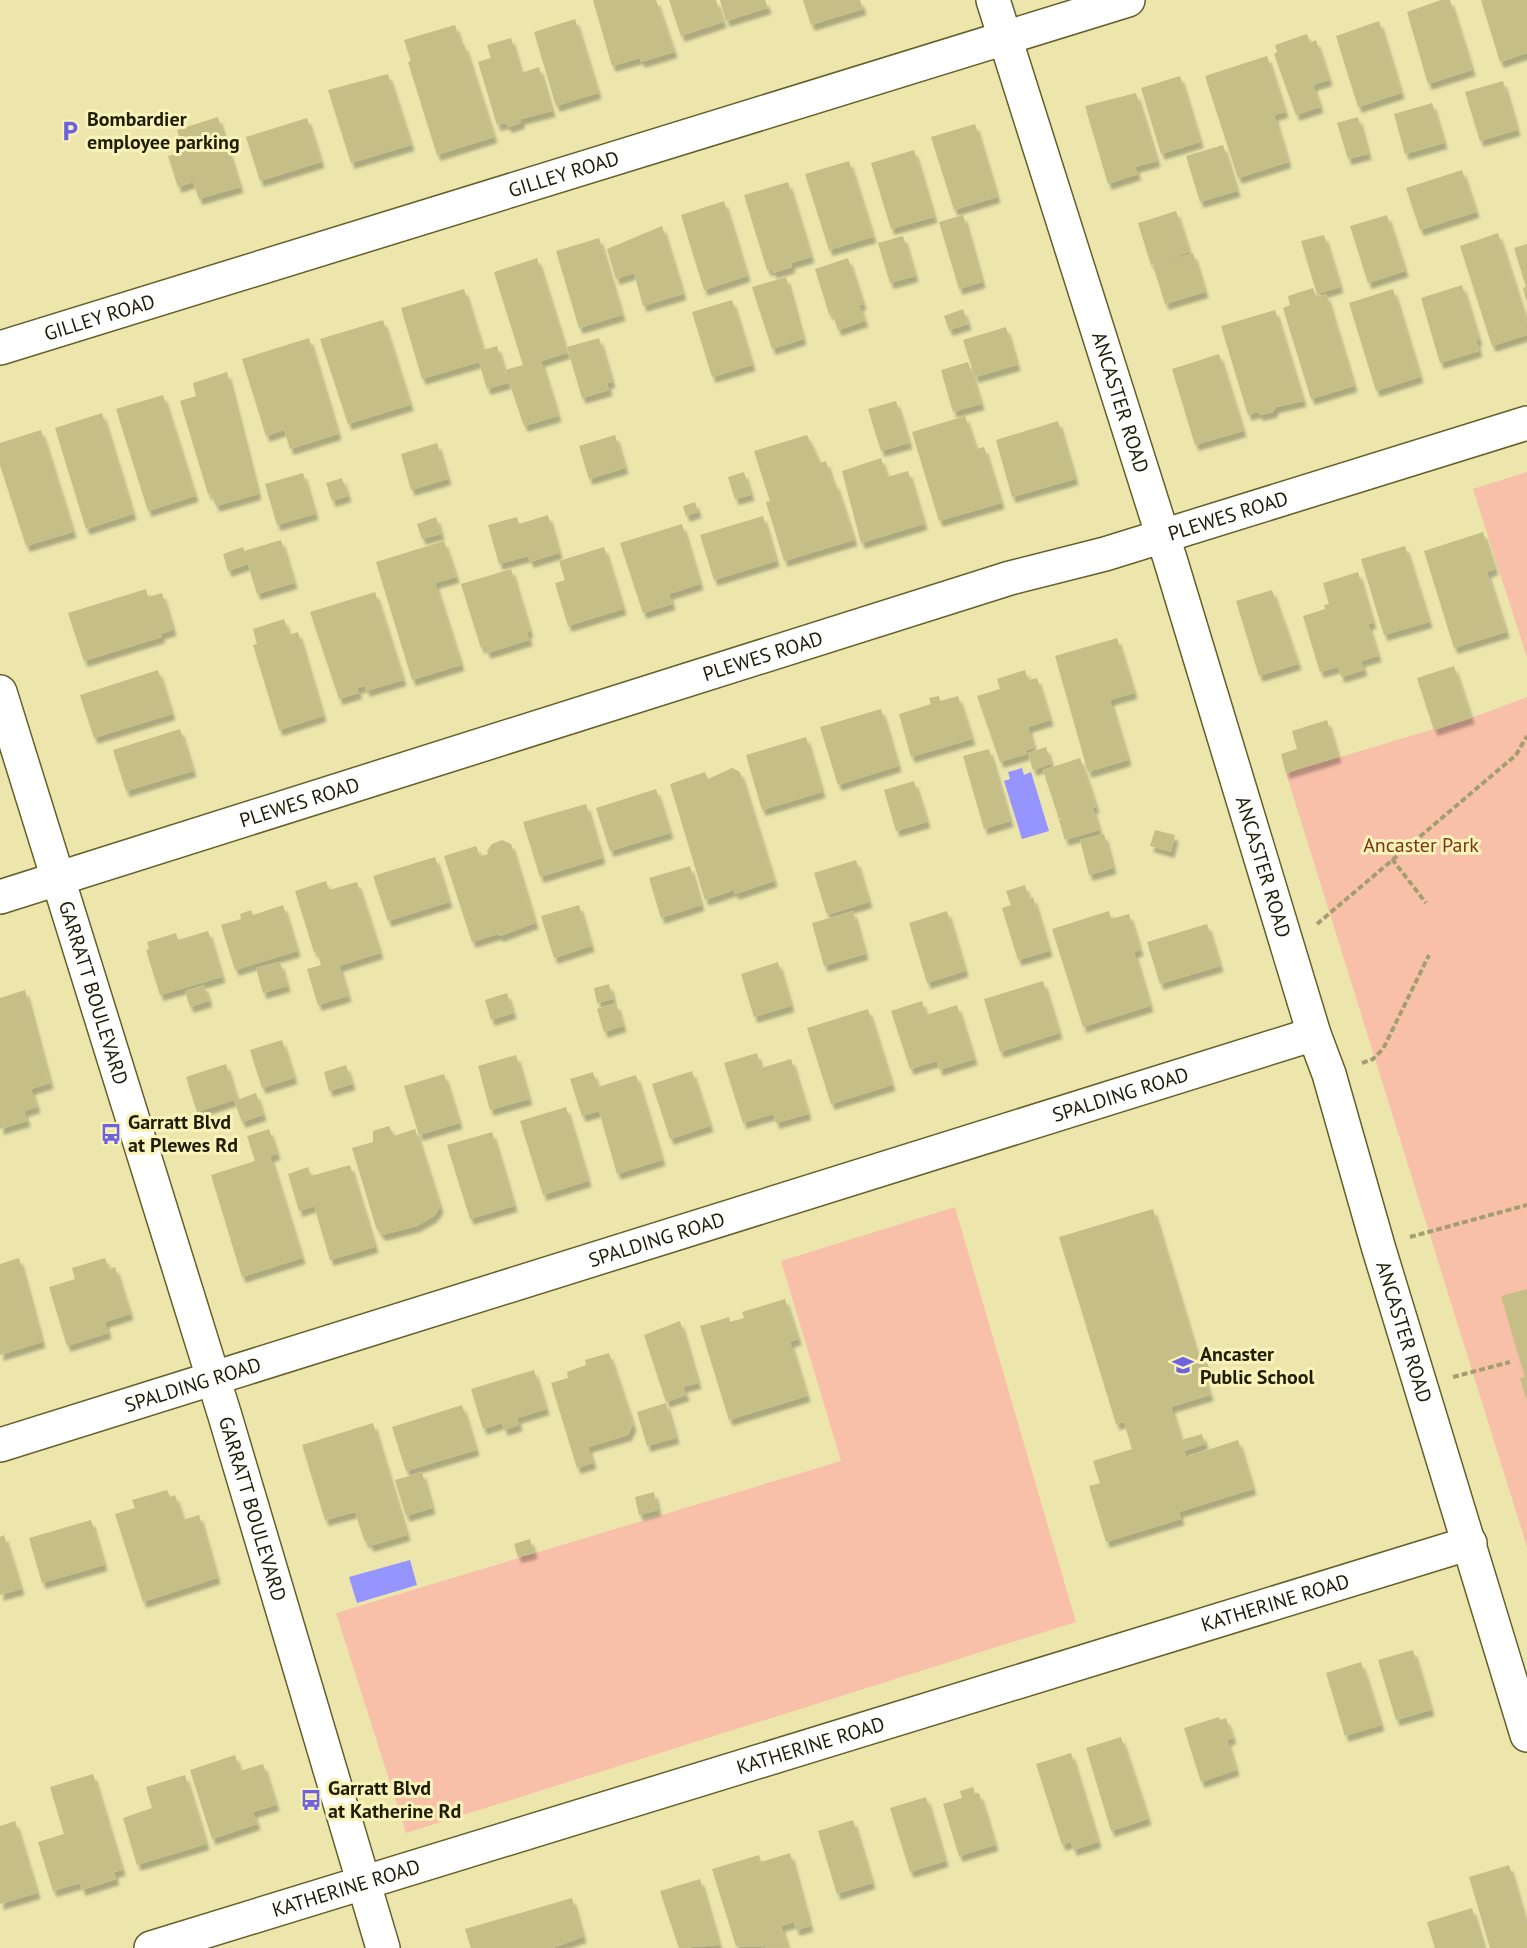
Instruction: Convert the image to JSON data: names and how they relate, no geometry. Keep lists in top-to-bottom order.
{
  "streets": {
    "street": [
      "GILLEY ROAD",
      "ANCASTER ROAD",
      "PLEWES ROAD",
      "GARRATT BOULEVARD",
      "SPALDING ROAD",
      "KATHERINE ROAD"
    ]
  },
  "crossings": [
    ["GILLEY ROAD", "ANCASTER ROAD"],
    ["ANCASTER ROAD", "PLEWES ROAD"],
    ["ANCASTER ROAD", "SPALDING ROAD"],
    ["ANCASTER ROAD", "KATHERINE ROAD"],
    ["PLEWES ROAD", "GARRATT BOULEVARD"],
    ["GARRATT BOULEVARD", "SPALDING ROAD"],
    ["GARRATT BOULEVARD", "KATHERINE ROAD"]
  ],
  "parks": ["Ancaster Park"],
  "places": {
    "parking": ["Bombardier employee parking"],
    "bus stop": ["Garratt Blvd at Plewes Rd", "Garratt Blvd at Katherine Rd"],
    "school or university": ["Ancaster Public School"]
  }
}
